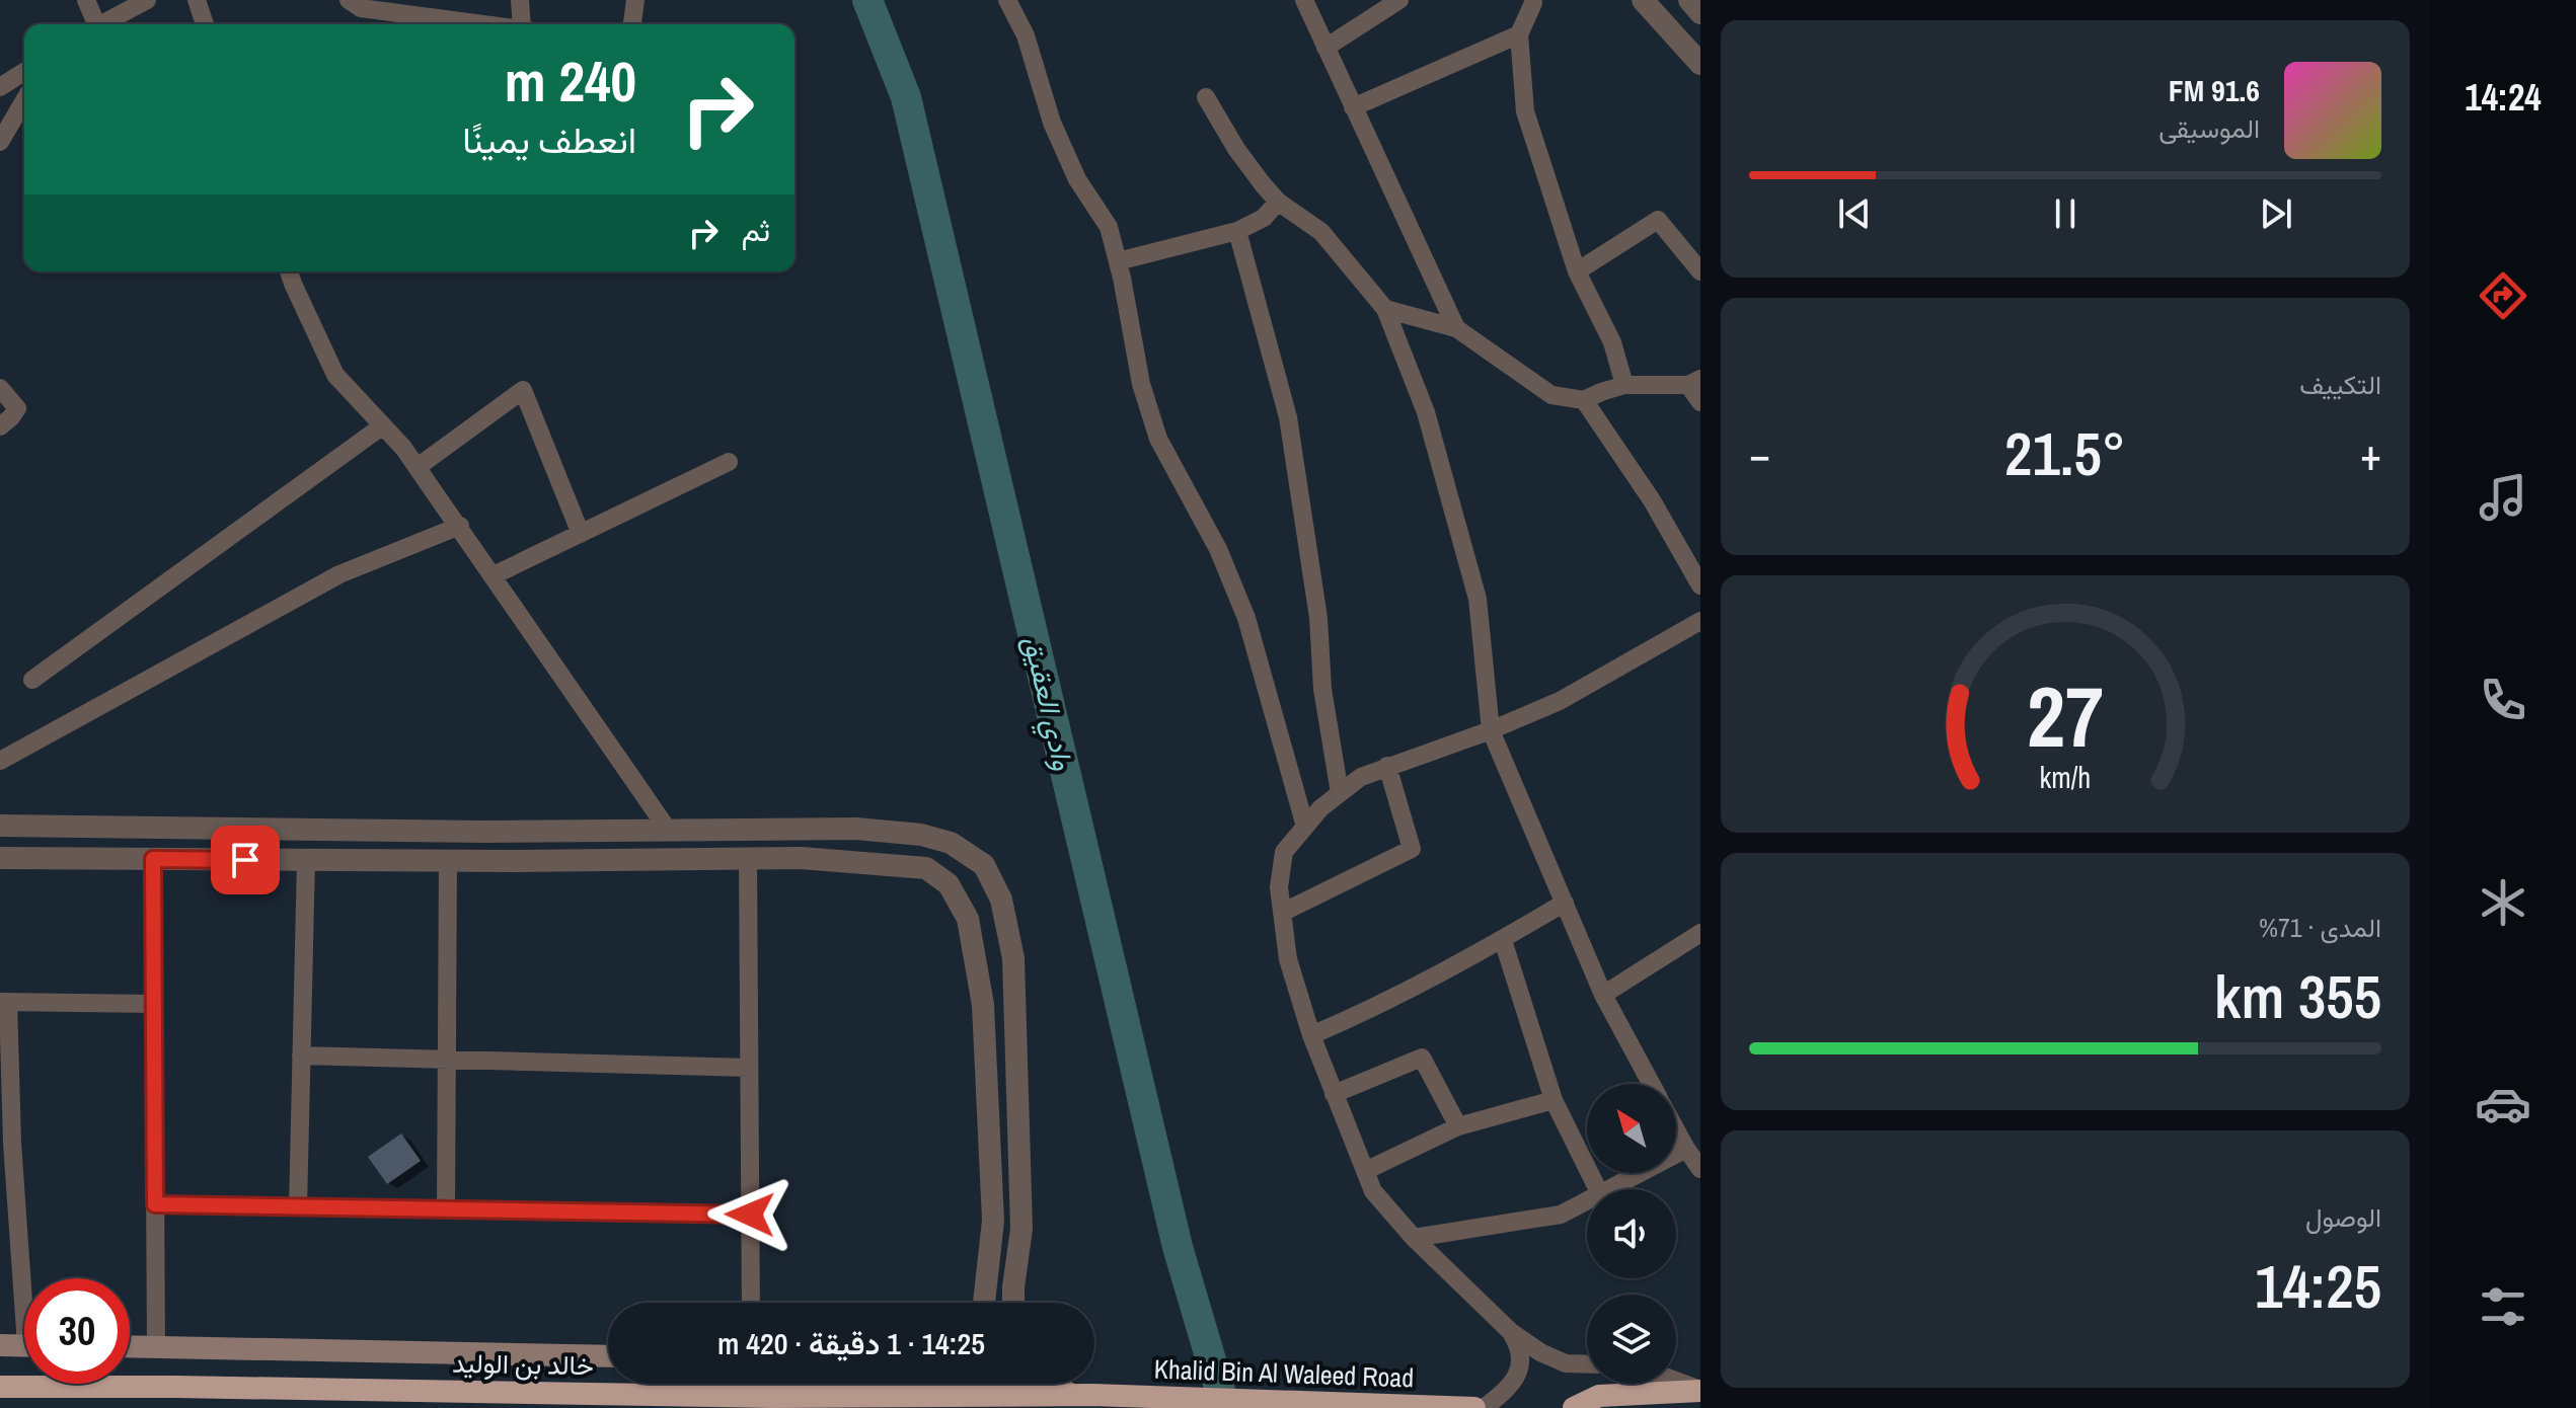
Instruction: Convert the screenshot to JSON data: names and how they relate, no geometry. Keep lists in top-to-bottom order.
{
  "streets": {
    "highway": ["خالد بن الوليد", "Khalid Bin Al Waleed Road"]
  },
  "crossings": [
    ["خالد بن الوليد", "Khalid Bin Al Waleed Road"]
  ],
  "water": ["وادي العقيق"],
  "north": "top left",
  "page": {
    "tabs": "14:24",
    "turn": ["240 m", "انعطف يمينًا"],
    "song": ["91.6 FM", "الموسيقى"],
    "then": "ثم",
    "tile": [
      "التكييف",
      ["المدى · 71%", "355 km"],
      ["الوصول", "14:25"]
    ],
    "heat": ["−", "21.5°", "+"],
    "limit": "30",
    "trip": "14:25 · 1 دقيقة · 420 m",
    "gauge": ["27", "km/h"]
  }
}
